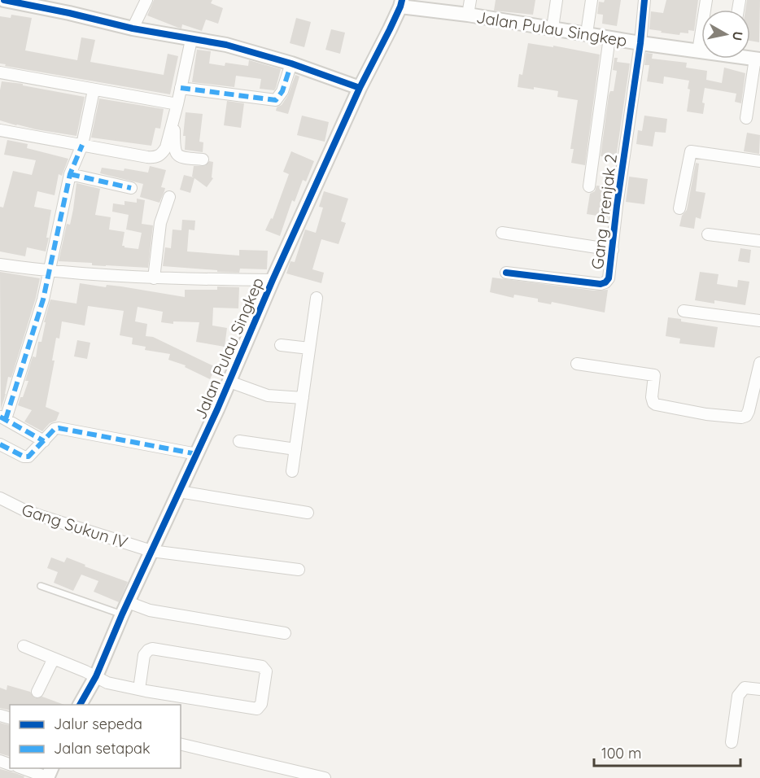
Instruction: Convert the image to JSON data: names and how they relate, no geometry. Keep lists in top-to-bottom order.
{
  "streets": {
    "street": ["Jalan Pulau Singkep", "Gang Prenjak 2", "Gang Sukun IV"]
  },
  "crossings": [
    ["Jalan Pulau Singkep", "Gang Prenjak 2"],
    ["Jalan Pulau Singkep", "Gang Sukun IV"]
  ],
  "legend": ["Jalur sepeda", "Jalan setapak"],
  "scale_bar": "100 m",
  "north": "right"
}
